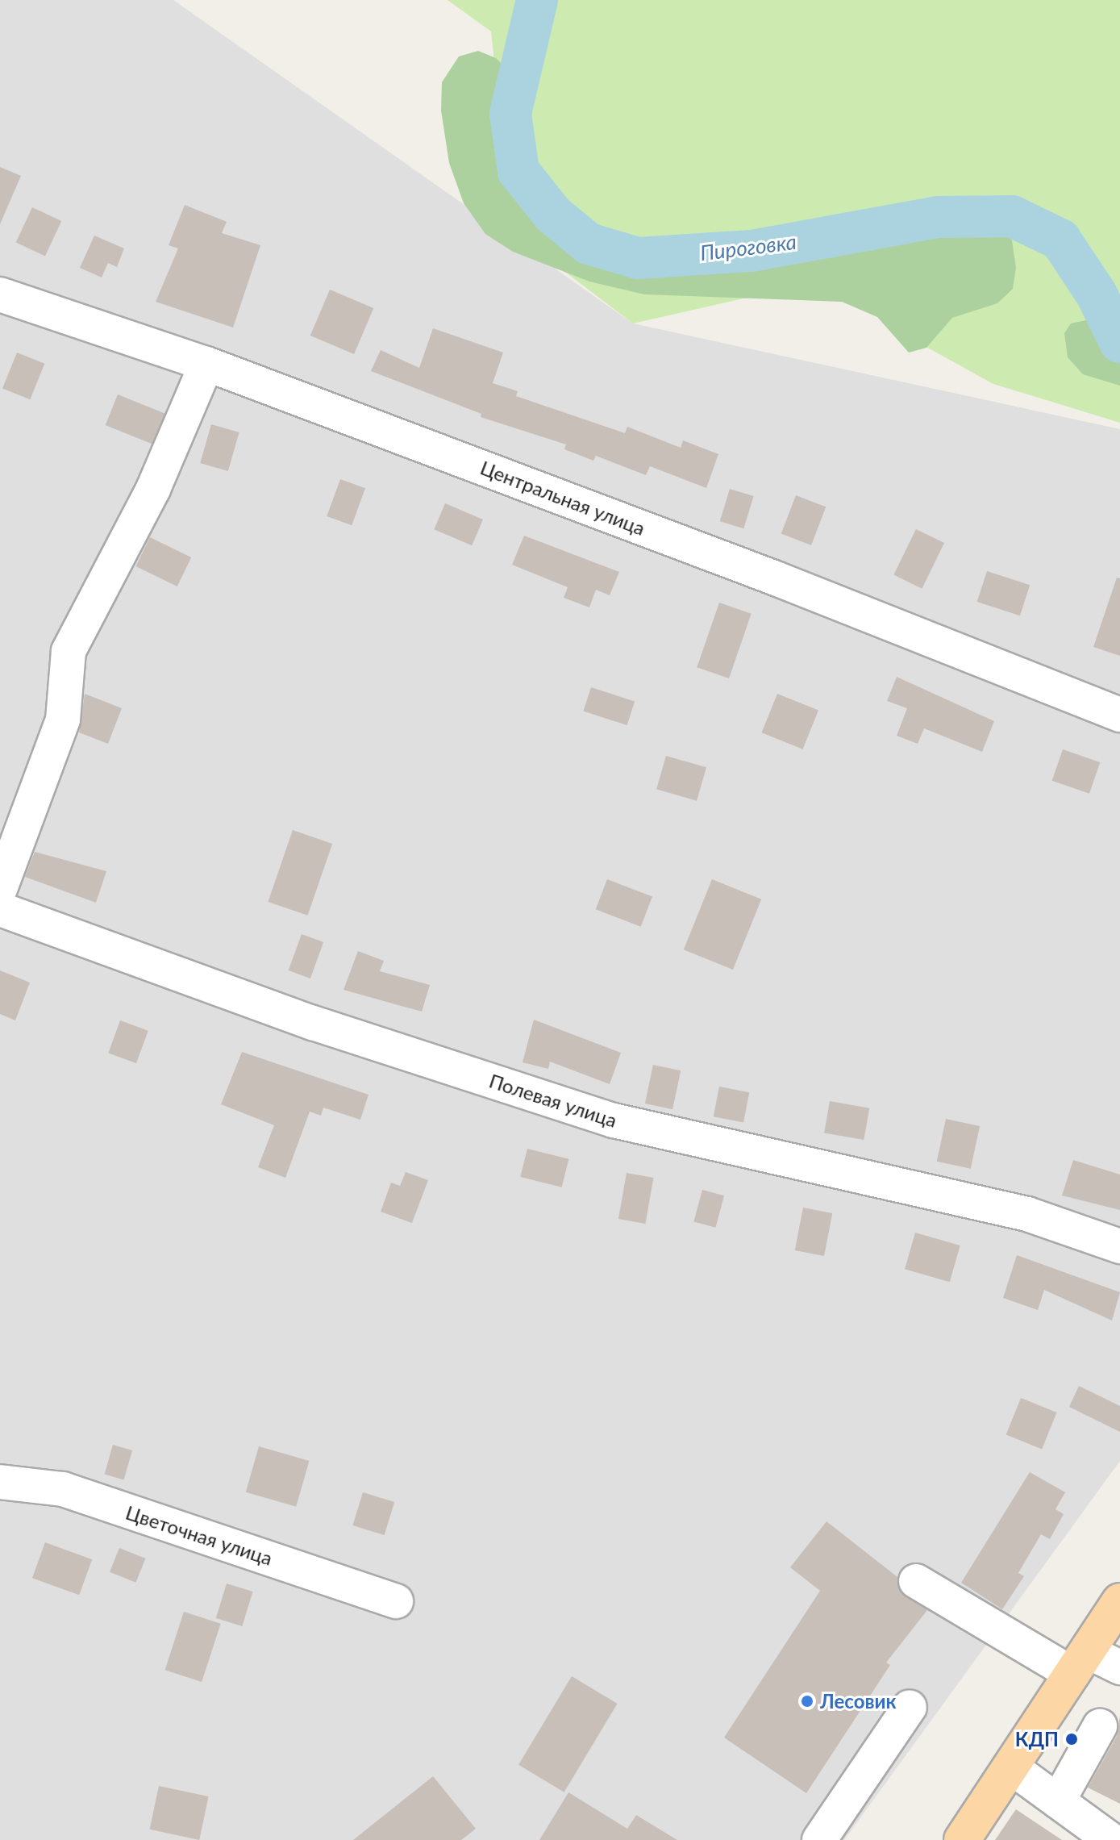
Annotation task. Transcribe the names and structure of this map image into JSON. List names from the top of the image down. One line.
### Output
{"streets":{"street":["Центральная улица","Полевая улица","Цветочная улица"]},"water":["Пироговка"],"places":["Лесовик","КДП"]}
